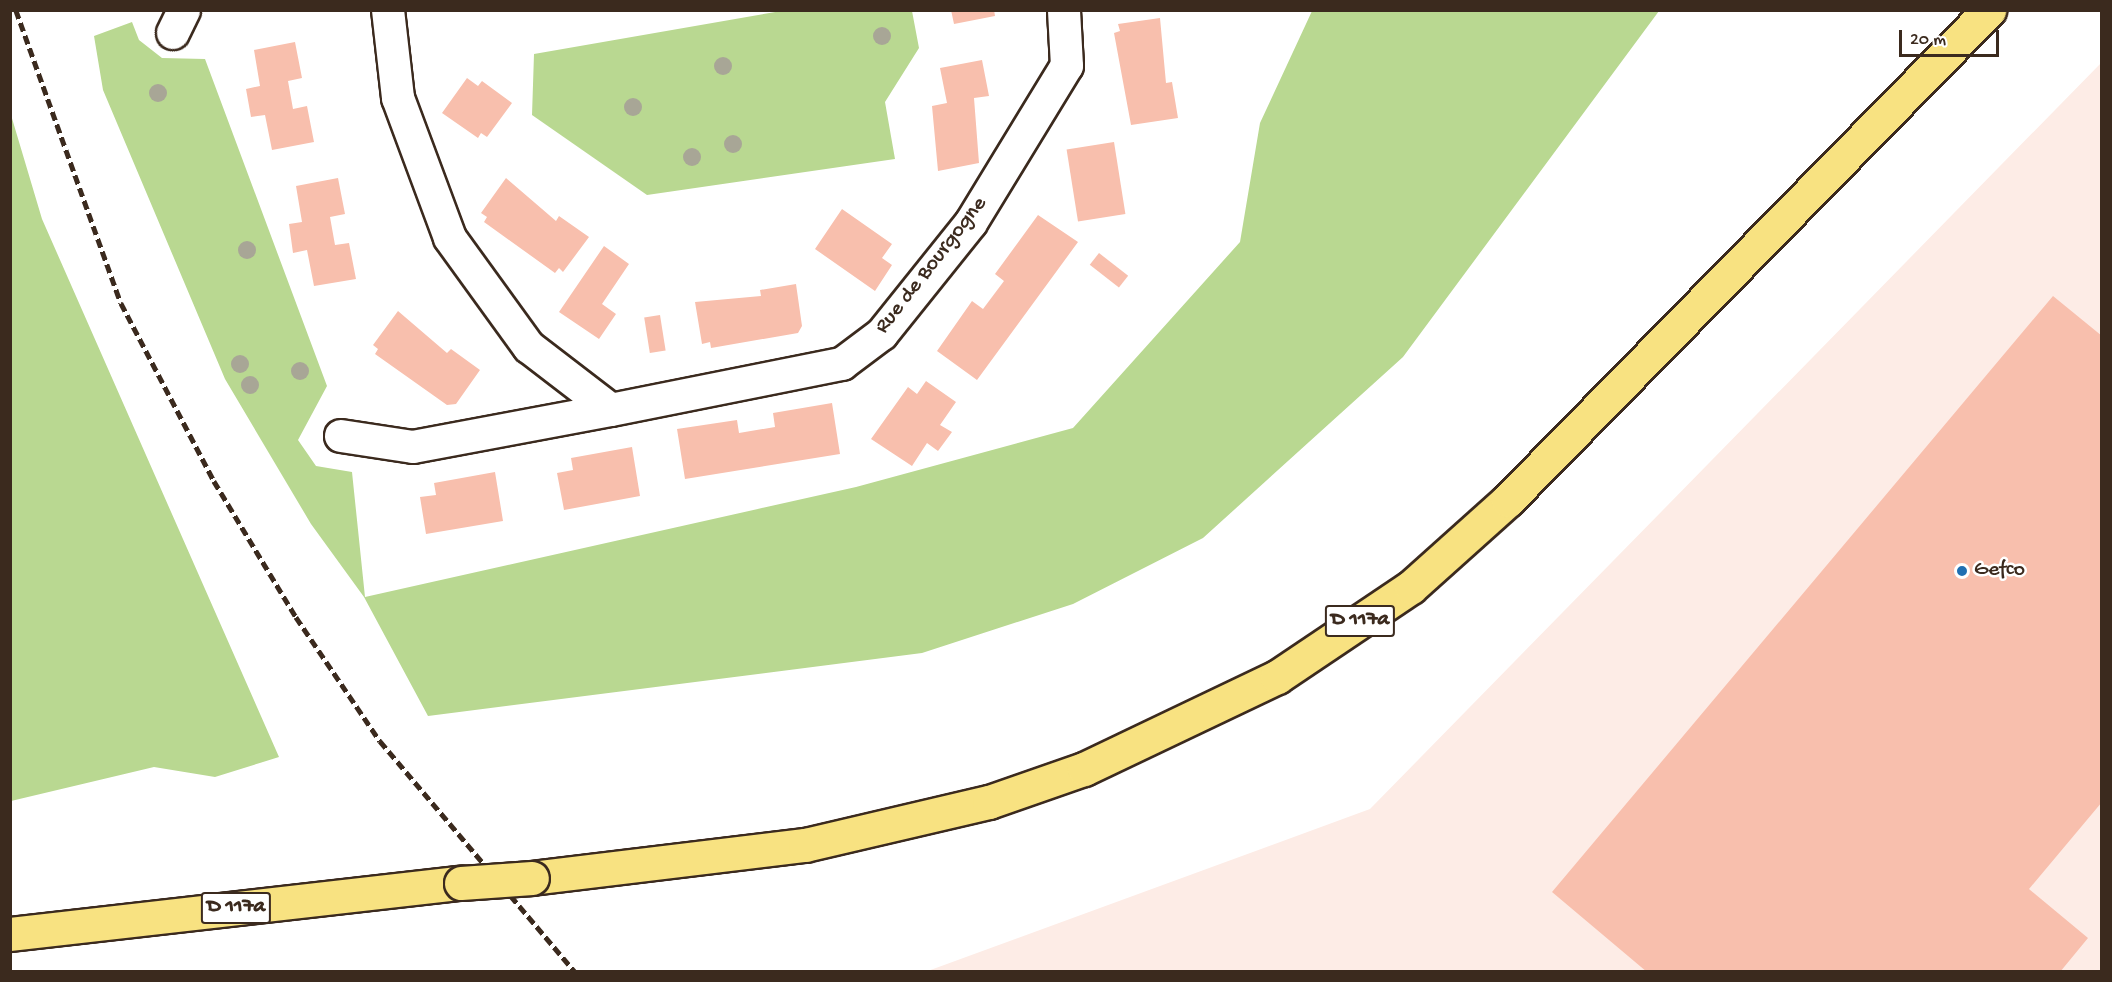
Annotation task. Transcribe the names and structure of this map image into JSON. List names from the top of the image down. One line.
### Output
{"streets":{"main road":["D 117a"],"street":["Rue de Bourgogne"]},"places":["Gefco"],"scale_bar":"20 m"}
